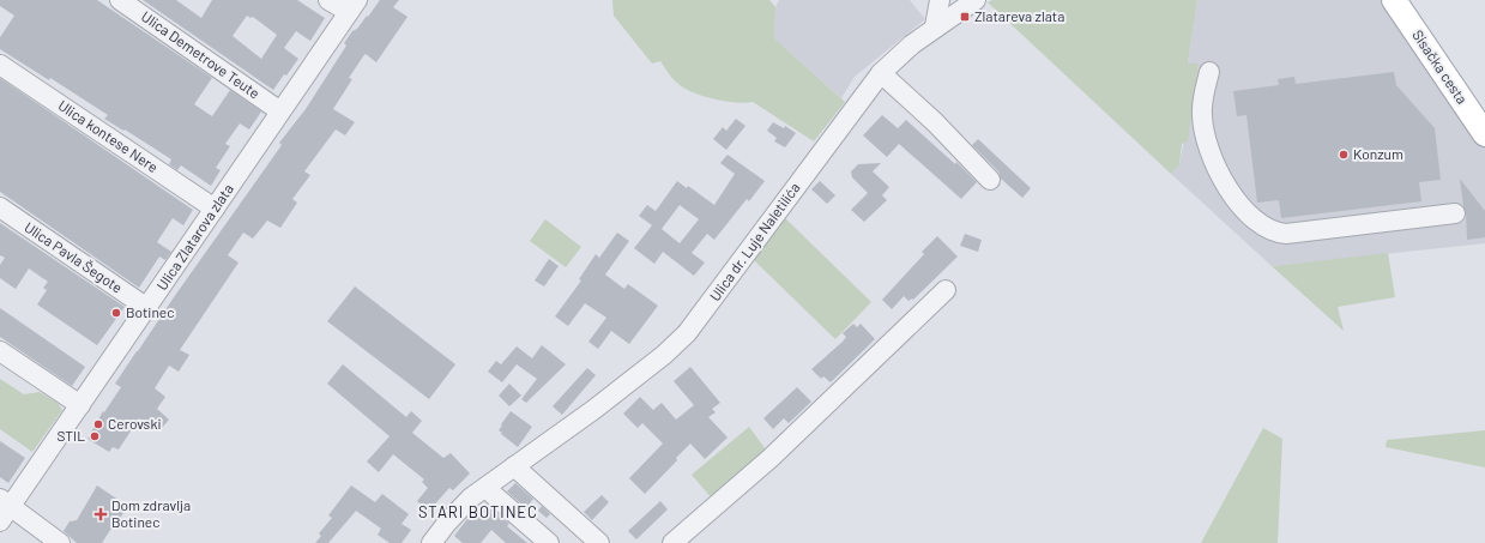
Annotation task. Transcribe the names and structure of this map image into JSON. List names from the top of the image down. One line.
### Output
{"streets":{"main road":["Sisačka cesta"],"street":["Ulica Demetrove Teute","Ulica kontese Nere","Ulica Zlatarova zlata","Ulica dr. Luje Naletilića","Ulica Pavla Šegote"]},"crossings":[["Ulica Demetrove Teute","Ulica Zlatarova zlata"],["Ulica kontese Nere","Ulica Zlatarova zlata"],["Ulica Zlatarova zlata","Ulica Pavla Šegote"]],"districts":["STARI BOTINEC"],"places":{"transit":["Zlatareva zlata"],"other":["Konzum","Botinec","Cerovski","STIL"],"health":["Dom zdravlja Botinec"]}}
